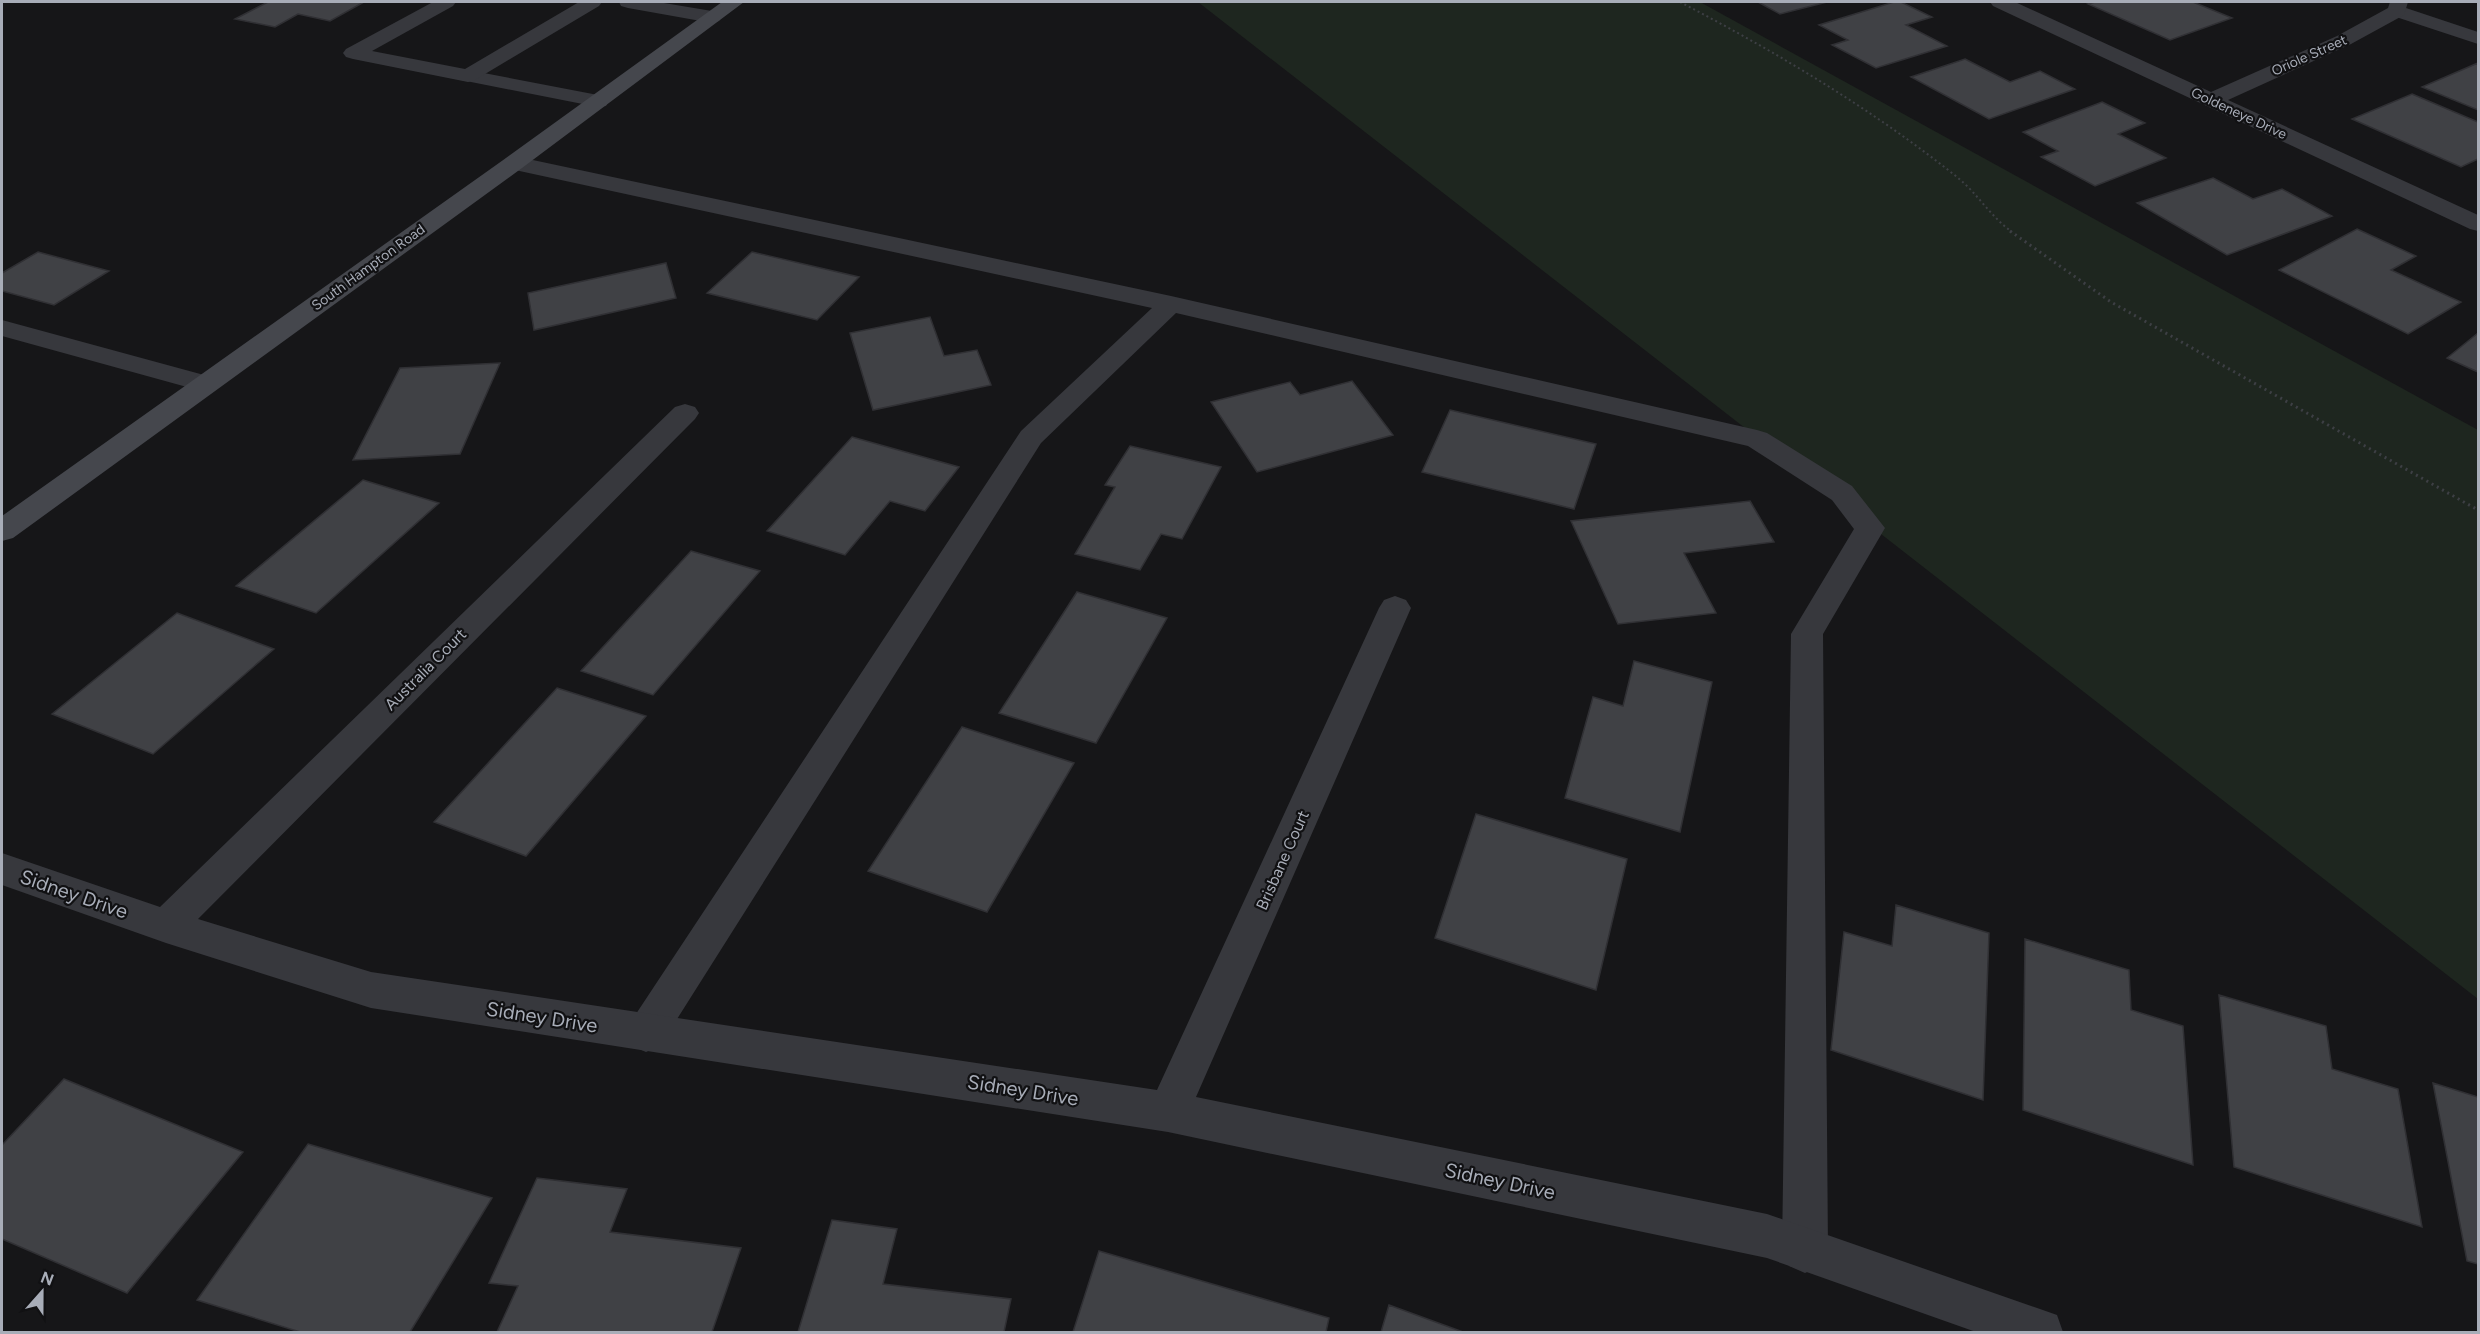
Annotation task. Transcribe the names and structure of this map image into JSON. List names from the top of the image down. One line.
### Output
{"streets":{"main road":["South Hampton Road"],"street":["Oriole Street","Goldeneye Drive","Australia Court","Brisbane Court","Sidney Drive"]},"crossings":[["Oriole Street","Goldeneye Drive"],["Australia Court","Sidney Drive"],["Brisbane Court","Sidney Drive"]],"north":"top"}
